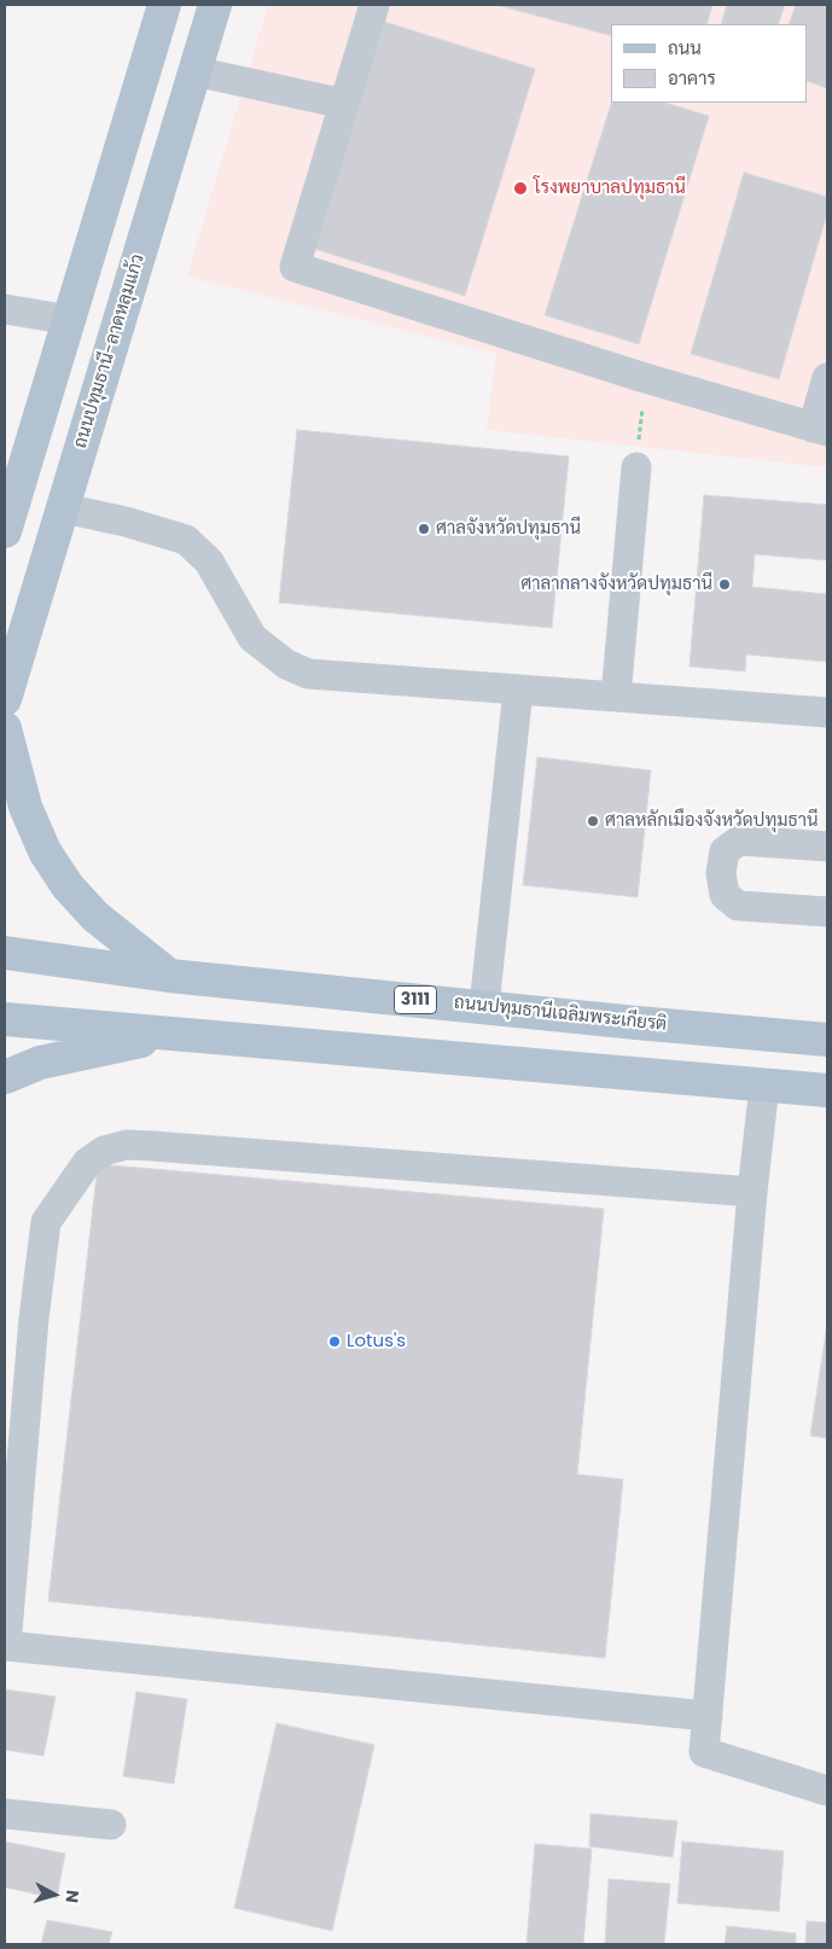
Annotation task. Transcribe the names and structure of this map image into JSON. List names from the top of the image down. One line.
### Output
{"streets":{"main road":["ถนนปทุมธานี-ลาดหลุมแก้ว","3111","ถนนปทุมธานีเฉลิมพระเกียรติ"]},"places":["โรงพยาบาลปทุมธานี","ศาลจังหวัดปทุมธานี","ศาลากลางจังหวัดปทุมธานี","ศาลหลักเมืองจังหวัดปทุมธานี","Lotus's"],"legend":["ถนน","อาคาร"],"north":"right"}
